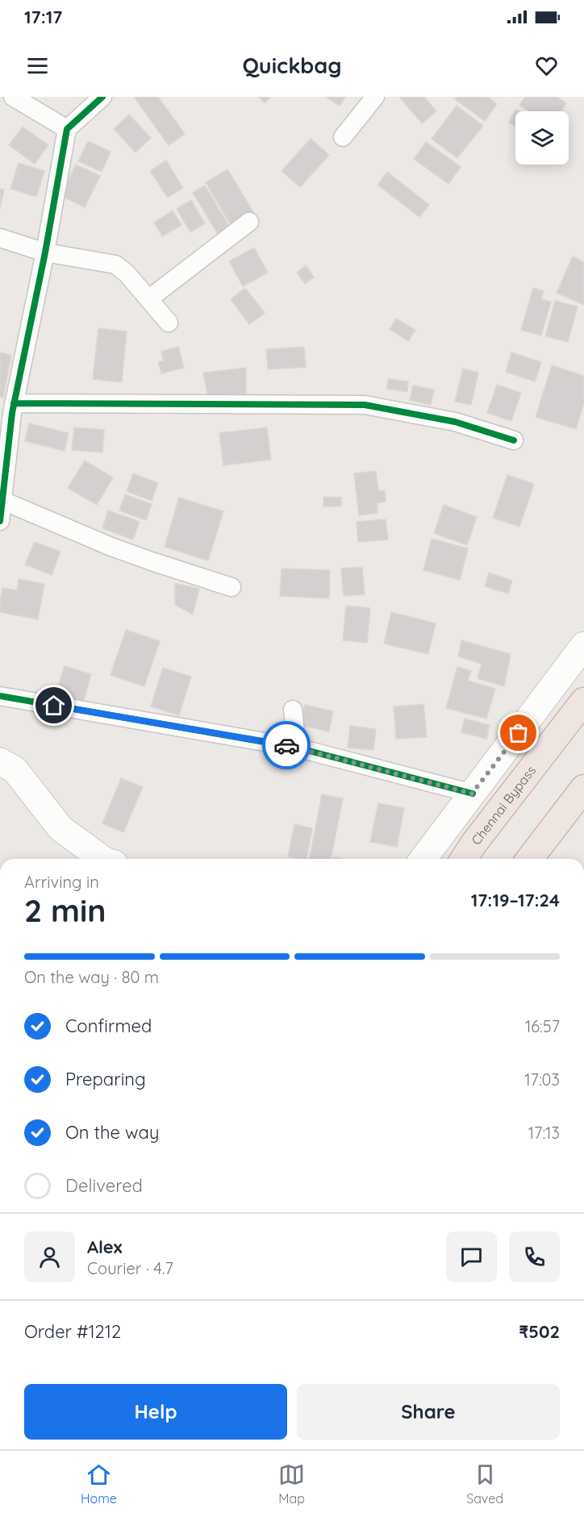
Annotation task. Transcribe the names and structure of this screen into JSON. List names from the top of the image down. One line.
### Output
{"streets":{"highway":["Chennai Bypass"]},"page":{"status":"17:17","header":"Quickbag","heading":["2 min","Arriving in","17:19–17:24"],"panel":["Alex","Courier · 4.7","Order #1212","₹502"],"bar":"On the way · 80 m","list":[["Confirmed","16:57"],["Preparing","17:03"],["On the way","17:13"],"Delivered"],"buttons":["Help","Share"],"tabs":["Home","Map","Saved"]}}
